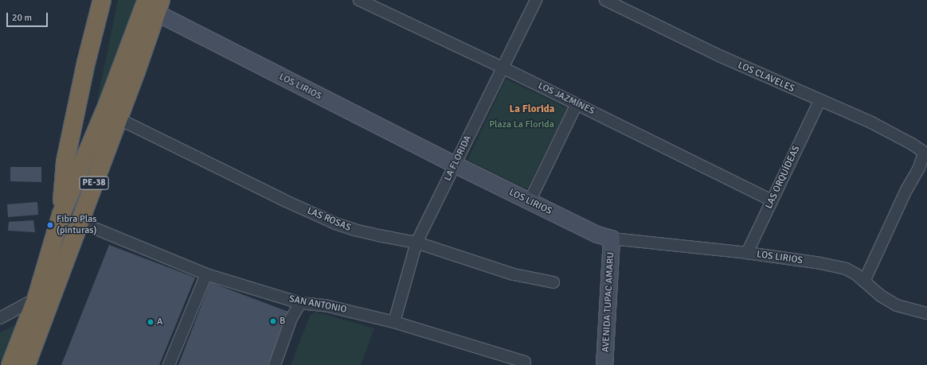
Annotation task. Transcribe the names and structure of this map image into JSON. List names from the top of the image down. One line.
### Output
{"streets":{"highway":["PE-38"],"street":["LOS CLAVELES","LOS LIRIOS","LOS JAZMÍNES","LA FLORIDA","LAS ORQUÍDEAS","LAS ROSAS","AVENIDA TUPAC AMARU","SAN ANTONIO"]},"crossings":[["LOS CLAVELES","LAS ORQUÍDEAS"],["LOS LIRIOS","LA FLORIDA"],["LOS LIRIOS","LAS ORQUÍDEAS"],["LOS LIRIOS","PE-38"],["LOS LIRIOS","AVENIDA TUPAC AMARU"],["LOS JAZMÍNES","LA FLORIDA"],["LOS JAZMÍNES","LAS ORQUÍDEAS"],["LA FLORIDA","LAS ROSAS"],["LA FLORIDA","SAN ANTONIO"],["PE-38","LAS ROSAS"],["PE-38","SAN ANTONIO"]],"districts":["La Florida"],"parks":["Plaza La Florida"],"places":["Fibra Plas (pinturas)","B","A"],"scale_bar":"20 m"}
